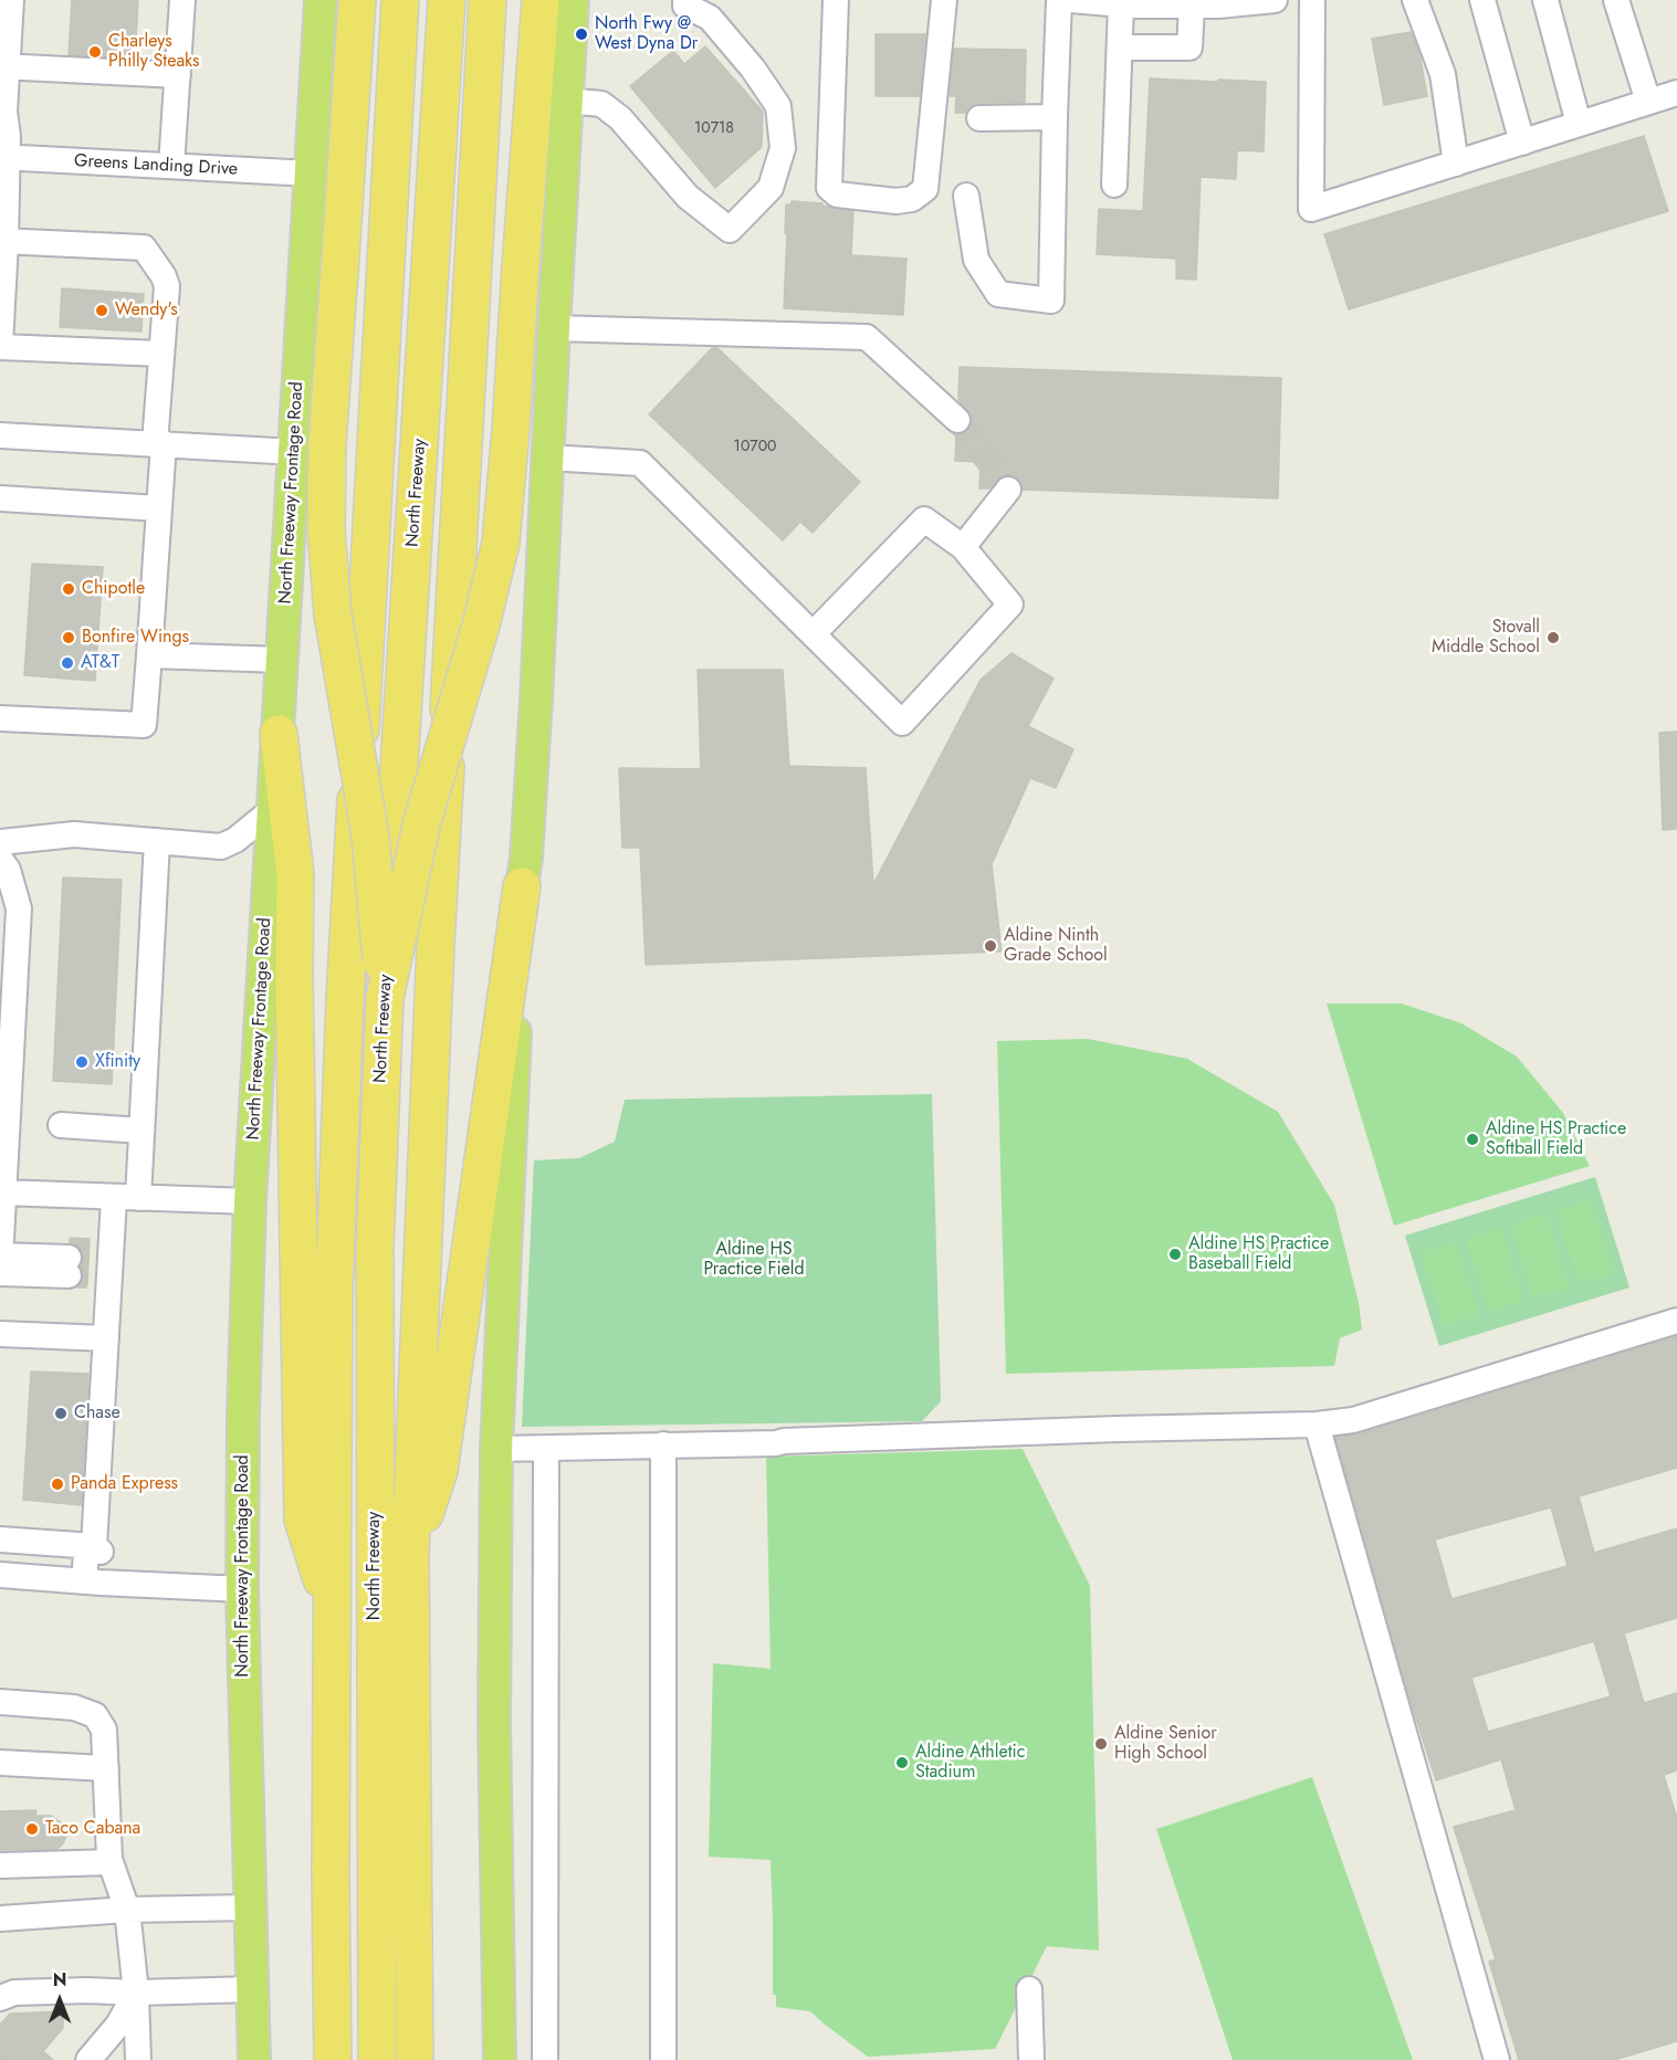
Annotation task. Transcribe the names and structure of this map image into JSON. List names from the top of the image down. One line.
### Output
{"streets":{"highway":["North Freeway"],"main road":["North Freeway Frontage Road"],"street":["Greens Landing Drive"]},"crossings":[["Greens Landing Drive","North Freeway Frontage Road"]],"parks":["Aldine HS Practice Field"],"places":["North Fwy @ West Dyna Dr","Charleys Philly Steaks","Wendy's","Chipotle","Bonfire Wings","Stovall Middle School","AT&T","Aldine Ninth Grade School","Xfinity","Aldine HS Practice Softball Field","Aldine HS Practice Baseball Field","Chase","Panda Express","Aldine Senior High School","Aldine Athletic Stadium","Taco Cabana"],"house_numbers":["10718","10700"],"north":"top"}
